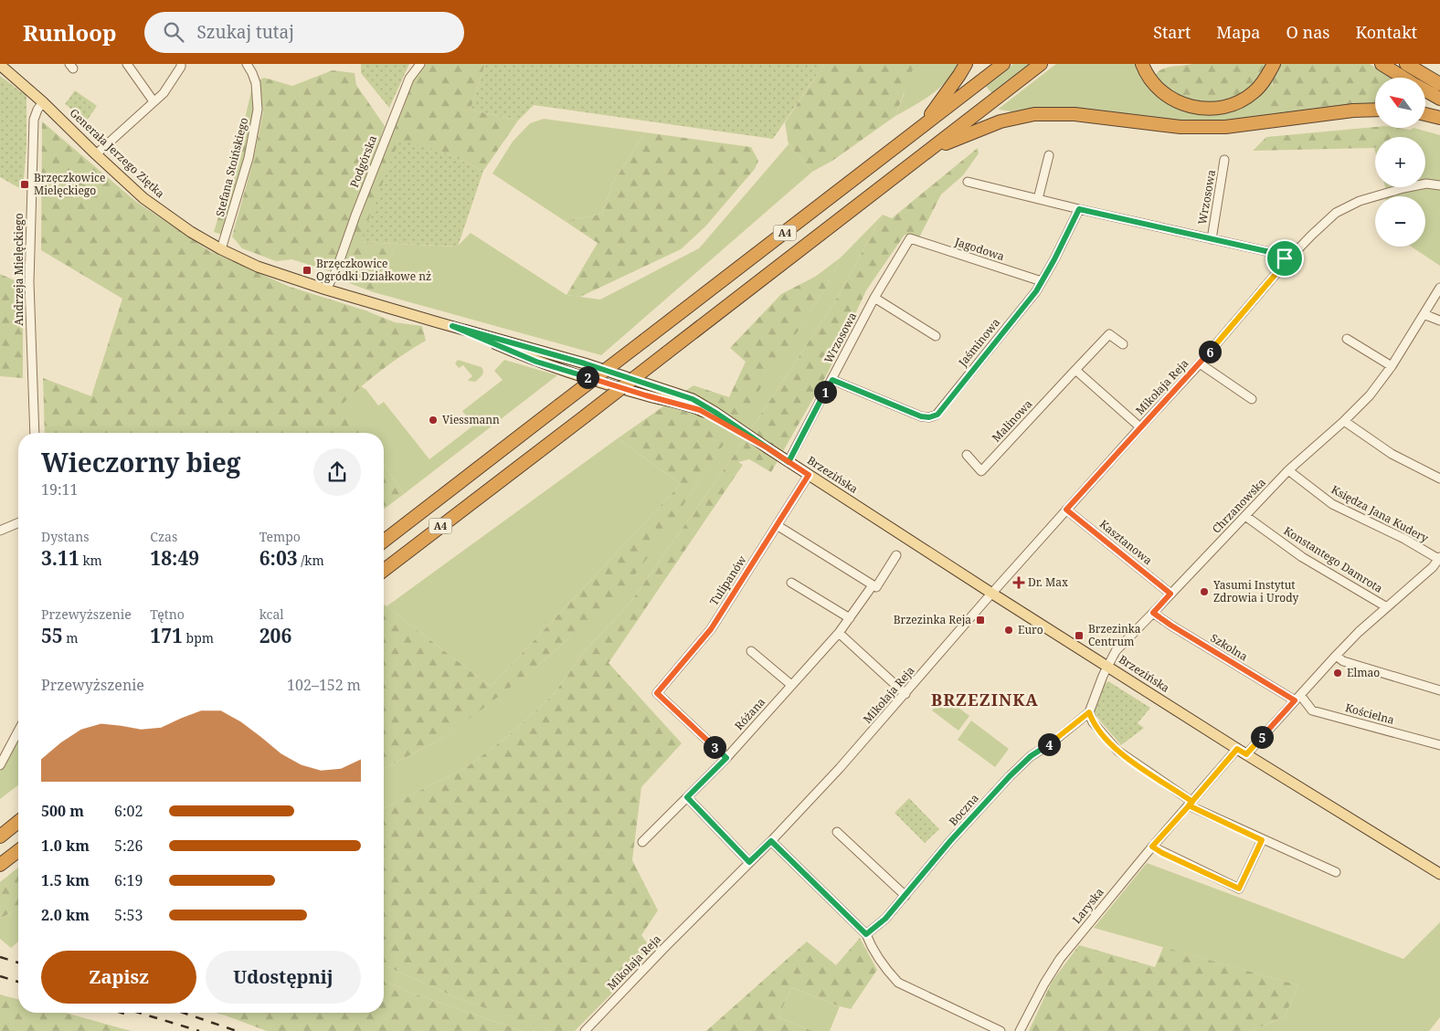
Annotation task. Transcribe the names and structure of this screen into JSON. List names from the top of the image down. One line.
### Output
{"streets":{"highway":["A4"],"main road":["Generała Jerzego Ziętka","Brzezińska"],"street":["Podgórska","Stefana Stoińskiego","Wrzosowa","Jagodowa","Andrzeja Mielęckiego","Jaśminowa","Mikołaja Reja","Malinowa","Chrzanowska","Księdza Jana Kudery","Kasztanowa","Konstantego Damrota","Tulipanów","Szkolna","Różana","Kościelna","Boczna","Laryska"]},"crossings":[["Generała Jerzego Ziętka","Podgórska"],["Generała Jerzego Ziętka","Stefana Stoińskiego"],["Generała Jerzego Ziętka","Andrzeja Mielęckiego"],["Generała Jerzego Ziętka","Brzezińska"],["Wrzosowa","Jagodowa"],["Wrzosowa","Jaśminowa"],["Wrzosowa","Mikołaja Reja"],["Wrzosowa","Brzezińska"],["Jagodowa","Jaśminowa"],["Mikołaja Reja","Brzezińska"],["Mikołaja Reja","Kasztanowa"],["Brzezińska","Chrzanowska"],["Brzezińska","Tulipanów"],["Brzezińska","Laryska"],["Chrzanowska","Księdza Jana Kudery"],["Chrzanowska","Kasztanowa"],["Chrzanowska","Konstantego Damrota"],["Chrzanowska","Szkolna"],["Chrzanowska","Boczna"],["Tulipanów","Różana"],["Szkolna","Kościelna"]],"districts":["BRZEZINKA"],"places":{"transit":["Brzęczkowice Mielęckiego","Brzęczkowice Ogródki Działkowe nż","Brzezinka Reja","Brzezinka Centrum"],"other":["Viessmann","Yasumi Instytut Zdrowia i Urody","Euro","Elmao"],"health":["Dr. Max"]},"north":"top left","page":{"header":"Runloop","search":"Szukaj tutaj","nav":["Start","Mapa","O nas","Kontakt"],"map_buttons":["+","−"],"pins":["6","2","1","5","4","3"],"heading":["Wieczorny bieg","19:11"],"stats":[["Dystans","3.11 km"],["Czas","18:49"],["Tempo","6:03 /km"],["Przewyższenie","55 m"],["Tętno","171 bpm"],["kcal","206"]],"chart":["Przewyższenie","102–152 m"],"list":[{"name":"500 m","note":"6:02"},{"name":"1.0 km","note":"5:26"},{"name":"1.5 km","note":"6:19"},{"name":"2.0 km","note":"5:53"}],"buttons":["Zapisz","Udostępnij"]}}
